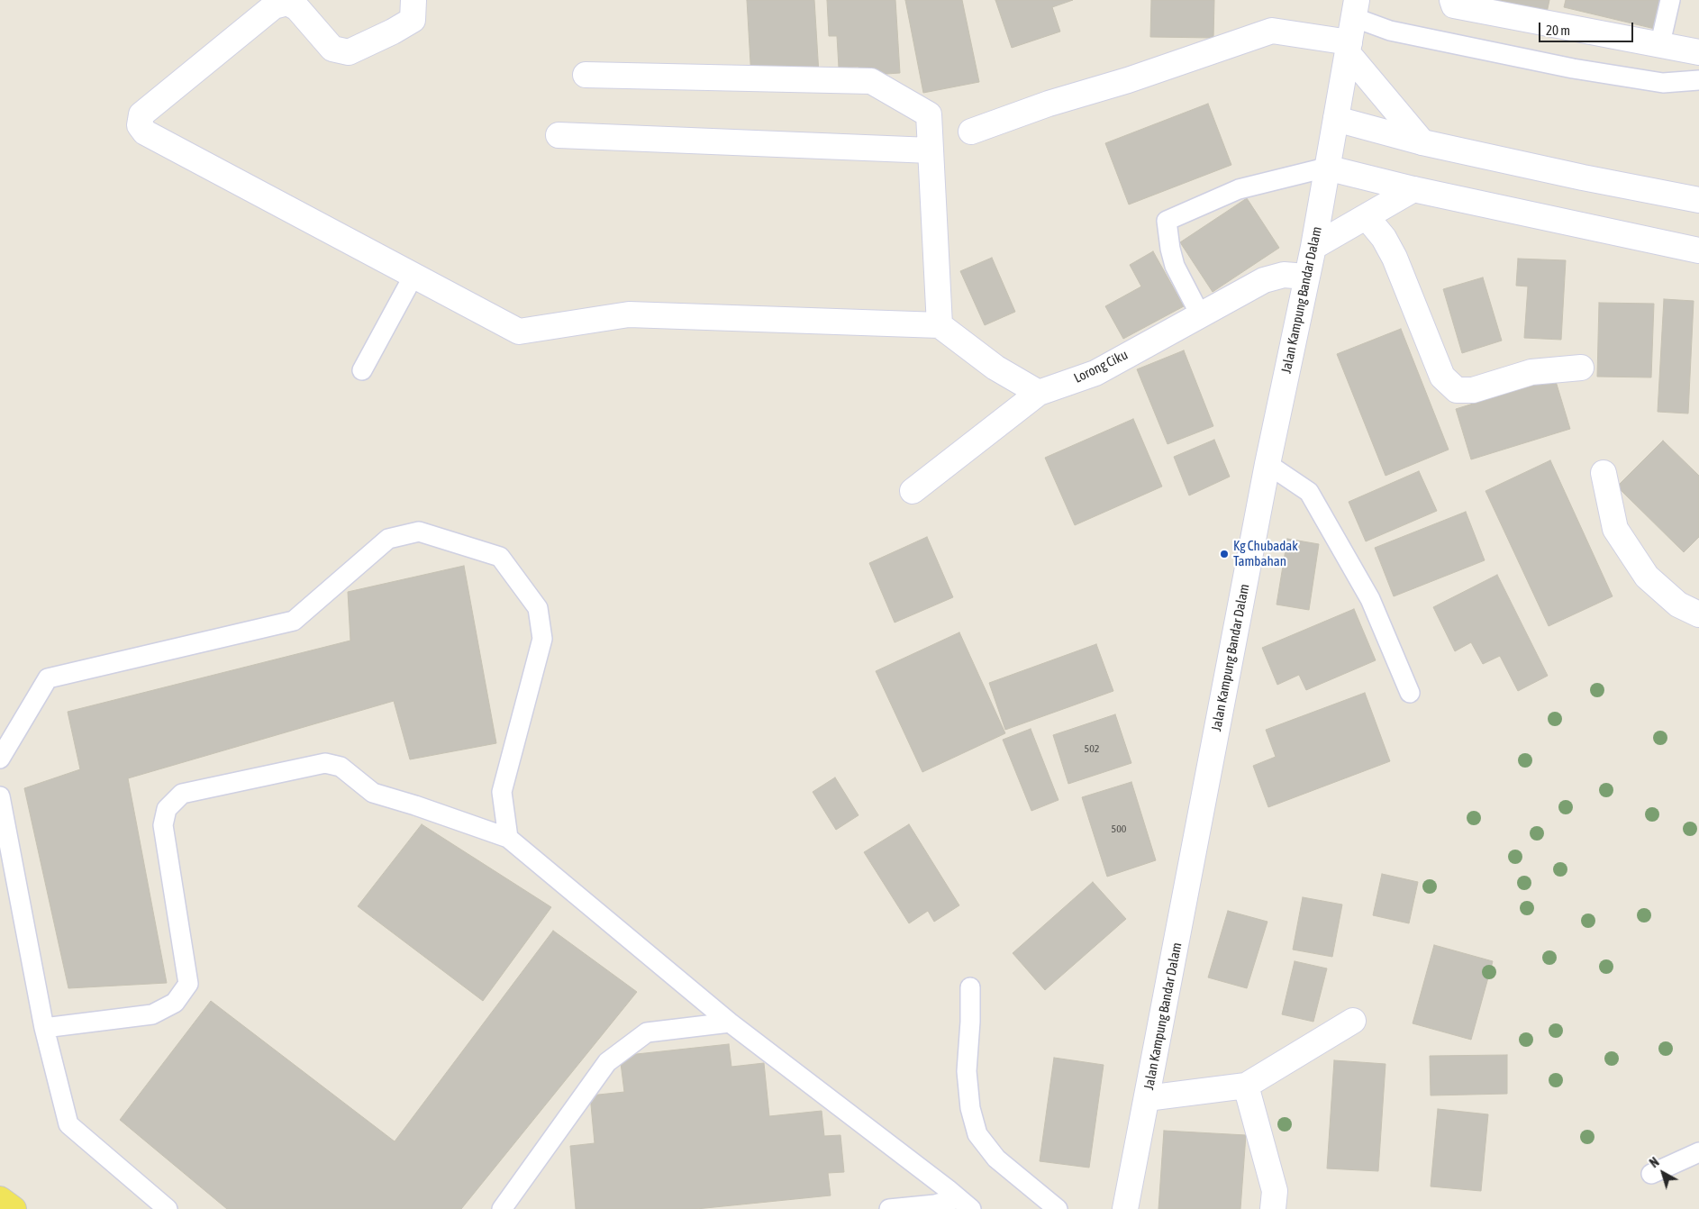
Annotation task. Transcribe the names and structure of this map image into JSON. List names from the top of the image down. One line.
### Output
{"streets":{"street":["Jalan Kampung Bandar Dalam","Lorong Ciku"]},"crossings":[["Jalan Kampung Bandar Dalam","Lorong Ciku"]],"places":["Kg Chubadak Tambahan"],"house_numbers":["502","500"],"scale_bar":"20 m","north":"top left"}
